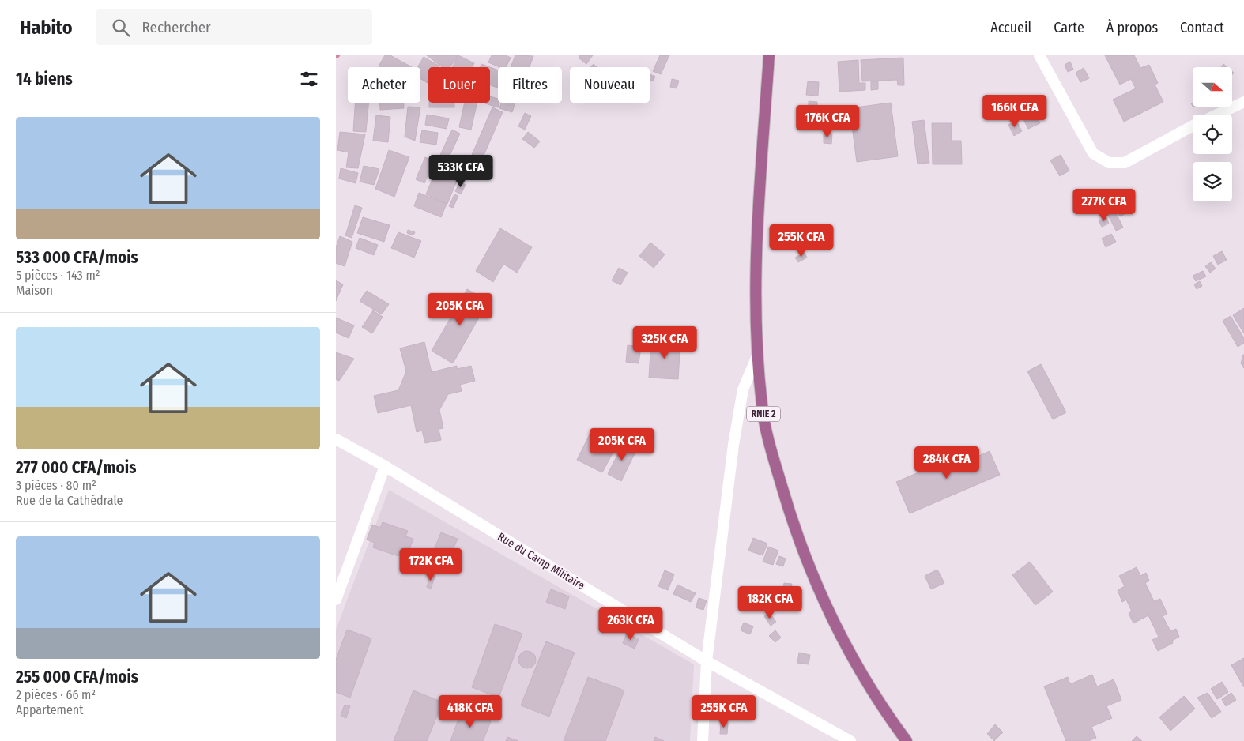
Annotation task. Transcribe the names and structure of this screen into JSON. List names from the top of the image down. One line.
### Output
{"streets":{"main road":["RNIE 2"],"street":["Rue du Camp Militaire"]},"north":"right","page":{"header":"Habito","search":"Rechercher","nav":["Accueil","Carte","À propos","Contact"],"heading":"14 biens","chip":["Acheter","Louer","Filtres","Nouveau"],"price":["166K CFA","176K CFA","533K CFA","277K CFA","255K CFA","205K CFA","325K CFA","205K CFA","284K CFA","172K CFA","182K CFA","263K CFA","418K CFA","255K CFA"],"list":[{"name":"533 000 CFA/mois","note":"5 pièces · 143 m² · Maison"},{"name":"277 000 CFA/mois","note":"3 pièces · 80 m² · Rue de la Cathédrale"},{"name":"255 000 CFA/mois","note":"2 pièces · 66 m² · Appartement"}]}}
